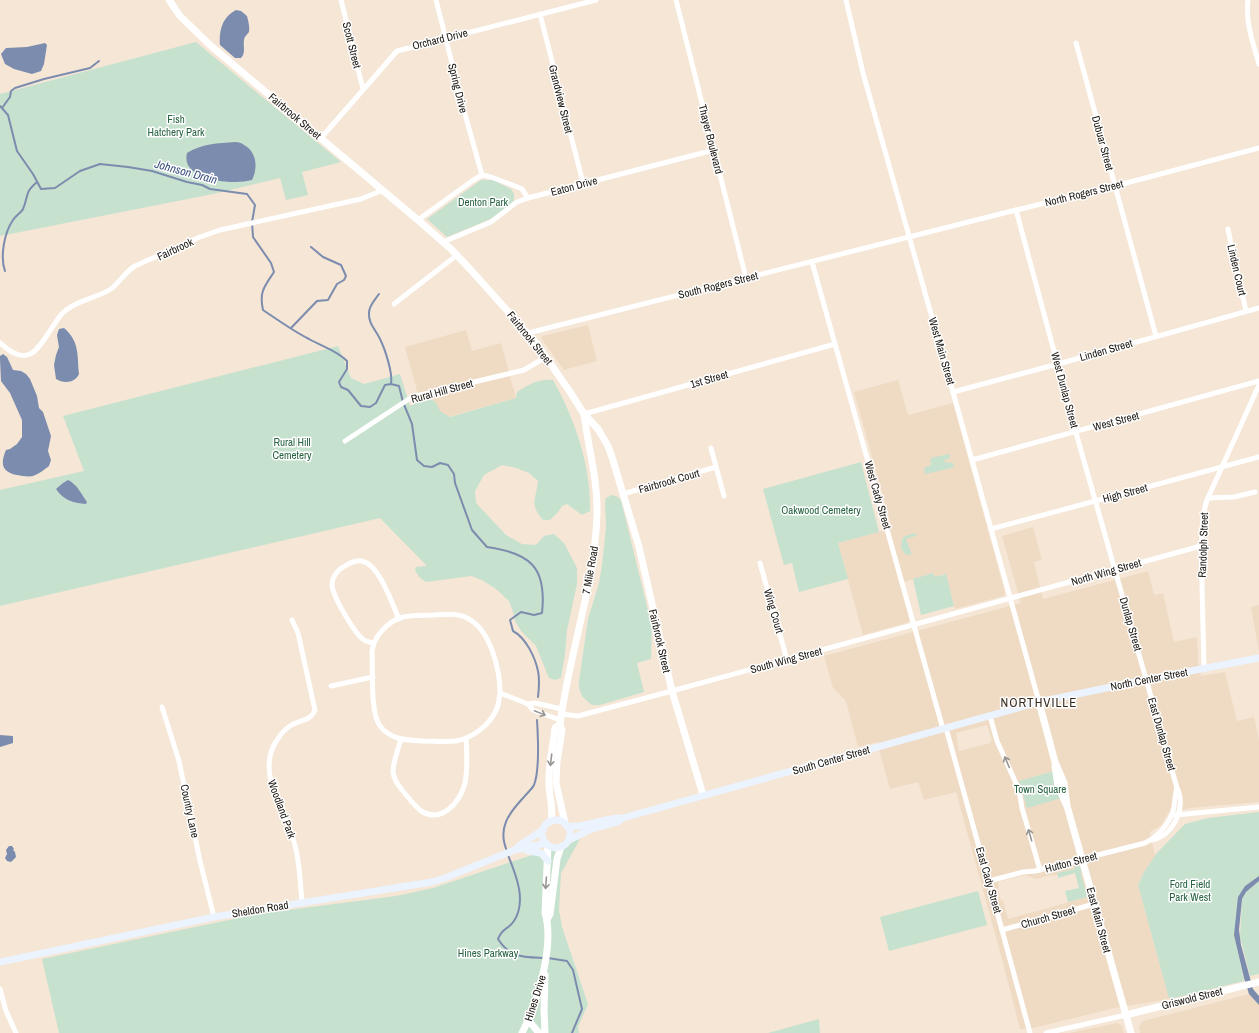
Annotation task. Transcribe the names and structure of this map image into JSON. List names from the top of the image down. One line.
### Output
{"streets":{"main road":["North Center Street","South Center Street","Sheldon Road"],"street":["Orchard Drive","Scott Street","Spring Drive","Grandview Street","Fairbrook Street","Thayer Boulevard","Dubuar Street","Eaton Drive","North Rogers Street","Fairbrook","Linden Court","South Rogers Street","Linden Street","West Main Street","1st Street","West Dunlap Street","Rural Hill Street","West Street","Fairbrook Court","High Street","West Cady Street","Randolph Street","7 Mile Road","North Wing Street","Wing Court","Dunlap Street","South Wing Street","East Dunlap Street","Woodland Park","Country Lane","Hutton Street","East Cady Street","Church Street","East Main Street","Hines Drive","Griswold Street"]},"crossings":[["Orchard Drive","Scott Street"],["Orchard Drive","Spring Drive"],["Orchard Drive","Grandview Street"],["Orchard Drive","Fairbrook Street"],["Grandview Street","Eaton Drive"],["Fairbrook Street","Eaton Drive"],["Fairbrook Street","Fairbrook"],["Fairbrook Street","South Rogers Street"],["Fairbrook Street","1st Street"],["Fairbrook Street","Rural Hill Street"],["Fairbrook Street","Fairbrook Court"],["Fairbrook Street","7 Mile Road"],["Fairbrook Street","South Wing Street"],["Fairbrook Street","South Center Street"],["Thayer Boulevard","Eaton Drive"],["Thayer Boulevard","South Rogers Street"],["Dubuar Street","North Rogers Street"],["Dubuar Street","Linden Street"],["North Rogers Street","South Rogers Street"],["North Rogers Street","West Main Street"],["North Rogers Street","West Dunlap Street"],["Linden Court","Linden Street"],["South Rogers Street","West Main Street"],["South Rogers Street","West Cady Street"],["Linden Street","West Main Street"],["Linden Street","West Dunlap Street"],["West Main Street","West Street"],["West Main Street","High Street"],["West Main Street","North Wing Street"],["West Main Street","South Wing Street"],["West Main Street","North Center Street"],["West Main Street","South Center Street"],["West Main Street","East Main Street"],["1st Street","West Cady Street"],["1st Street","7 Mile Road"],["West Dunlap Street","West Street"],["West Dunlap Street","High Street"],["West Dunlap Street","North Wing Street"],["West Dunlap Street","Dunlap Street"],["High Street","Randolph Street"],["West Cady Street","South Wing Street"],["West Cady Street","South Center Street"],["West Cady Street","East Cady Street"],["Randolph Street","North Wing Street"],["Randolph Street","North Center Street"],["7 Mile Road","South Wing Street"],["7 Mile Road","South Center Street"],["7 Mile Road","Sheldon Road"],["North Wing Street","Dunlap Street"],["North Wing Street","South Wing Street"],["Wing Court","South Wing Street"],["Dunlap Street","North Center Street"],["Dunlap Street","East Dunlap Street"],["North Center Street","East Dunlap Street"],["North Center Street","South Center Street"],["North Center Street","East Main Street"],["East Dunlap Street","Hutton Street"],["South Center Street","East Cady Street"],["South Center Street","Sheldon Road"],["South Center Street","East Main Street"],["Woodland Park","Sheldon Road"],["Country Lane","Sheldon Road"],["Hutton Street","East Cady Street"],["Hutton Street","East Main Street"],["East Cady Street","Church Street"],["Church Street","East Main Street"],["East Main Street","Griswold Street"]],"districts":["NORTHVILLE"],"water":["Johnson Drain"],"parks":["Fish Hatchery Park","Denton Park","Rural Hill Cemetery","Oakwood Cemetery","Town Square","Ford Field Park West","Hines Parkway"]}
